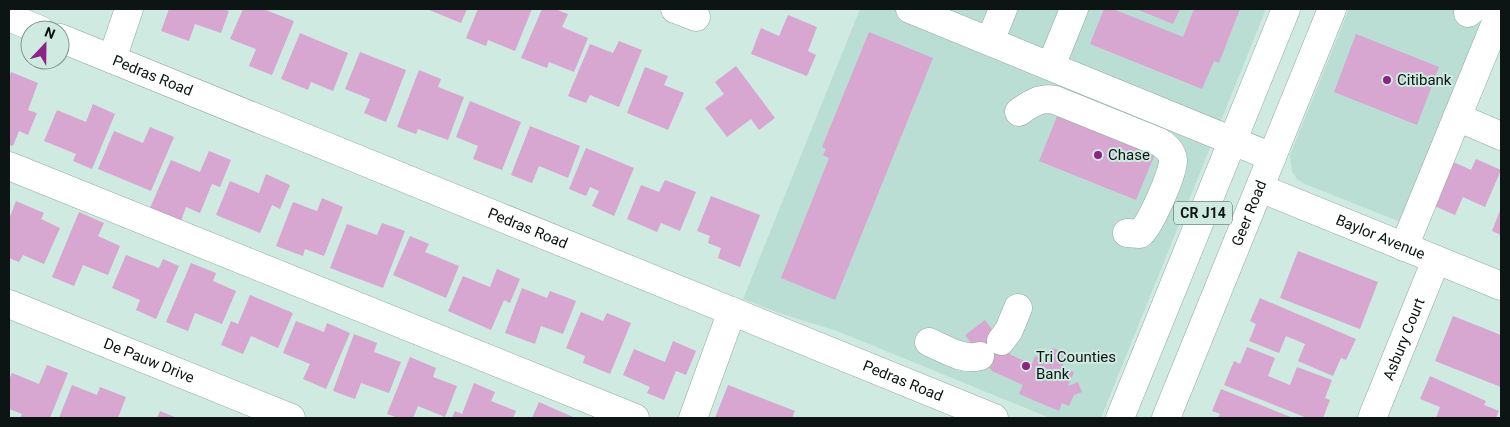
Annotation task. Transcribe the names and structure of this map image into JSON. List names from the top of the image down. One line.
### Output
{"streets":{"street":["Pedras Road","CR J14","Geer Road","Baylor Avenue","Asbury Court","De Pauw Drive"]},"crossings":[["Geer Road","Baylor Avenue"],["Baylor Avenue","Asbury Court"]],"places":["Citibank","Chase","Tri Counties Bank"],"north":"top"}
